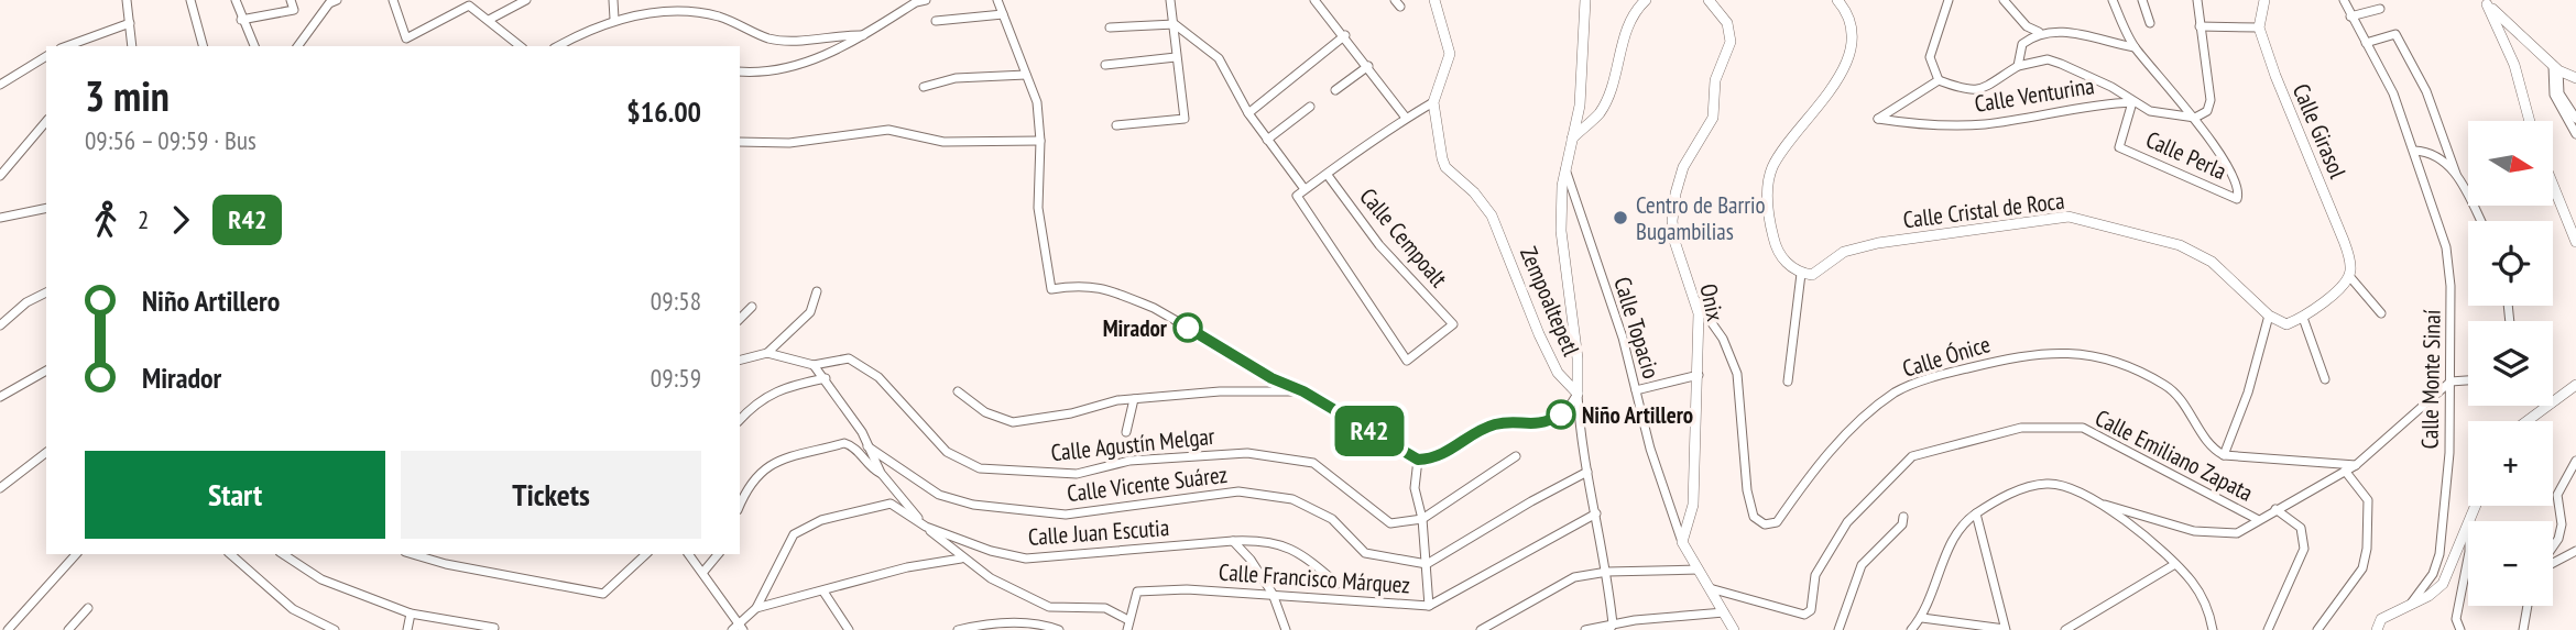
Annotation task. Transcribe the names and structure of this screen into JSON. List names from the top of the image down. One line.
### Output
{"streets":{"street":["Calle Venturina","Calle Girasol","Calle Perla","Calle Cristal de Roca","Calle Cempoalt","Zempoaltepetl","Onix","Calle Topacio","Calle Ónice","Calle Monte Sinaí","Calle Agustín Melgar","Calle Emiliano Zapata","Calle Vicente Suárez","Calle Juan Escutia","Calle Francisco Márquez"]},"crossings":[["Calle Venturina","Calle Perla"],["Onix","Calle Topacio"],["Onix","Calle Ónice"]],"places":["Centro de Barrio Bugambilias","Mirador","Niño Artillero"],"lines":["bus line R42"],"north":"right","page":{"on_map":"R42","heading":["3 min","09:56 – 09:59 · Bus","$16.00"],"map_buttons":["+","−"],"legs":["2","R42"],"list":[{"name":"Niño Artillero","value":"09:58"},{"name":"Mirador","value":"09:59"}],"buttons":["Start","Tickets"]}}
